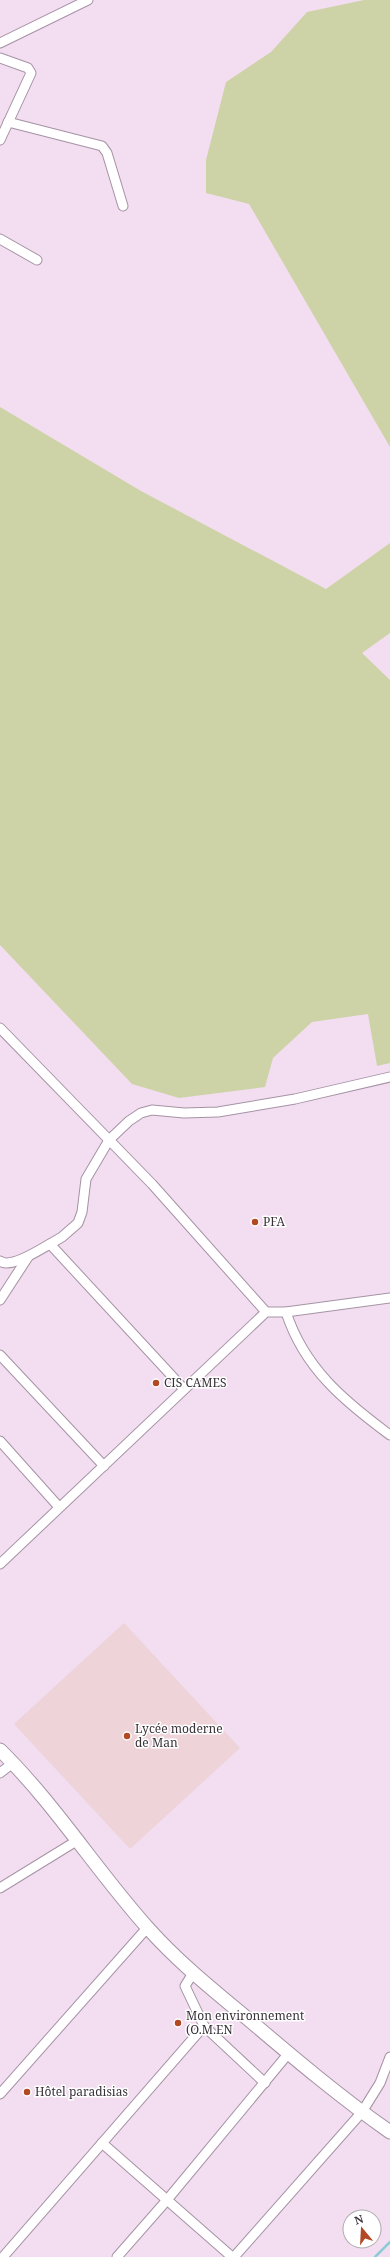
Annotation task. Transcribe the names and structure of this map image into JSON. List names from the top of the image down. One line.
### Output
{"places":["PFA","CIS CAMES","Lycée moderne de Man","Mon environnement (O.M.EN","Hôtel paradisias"],"north":"top"}
